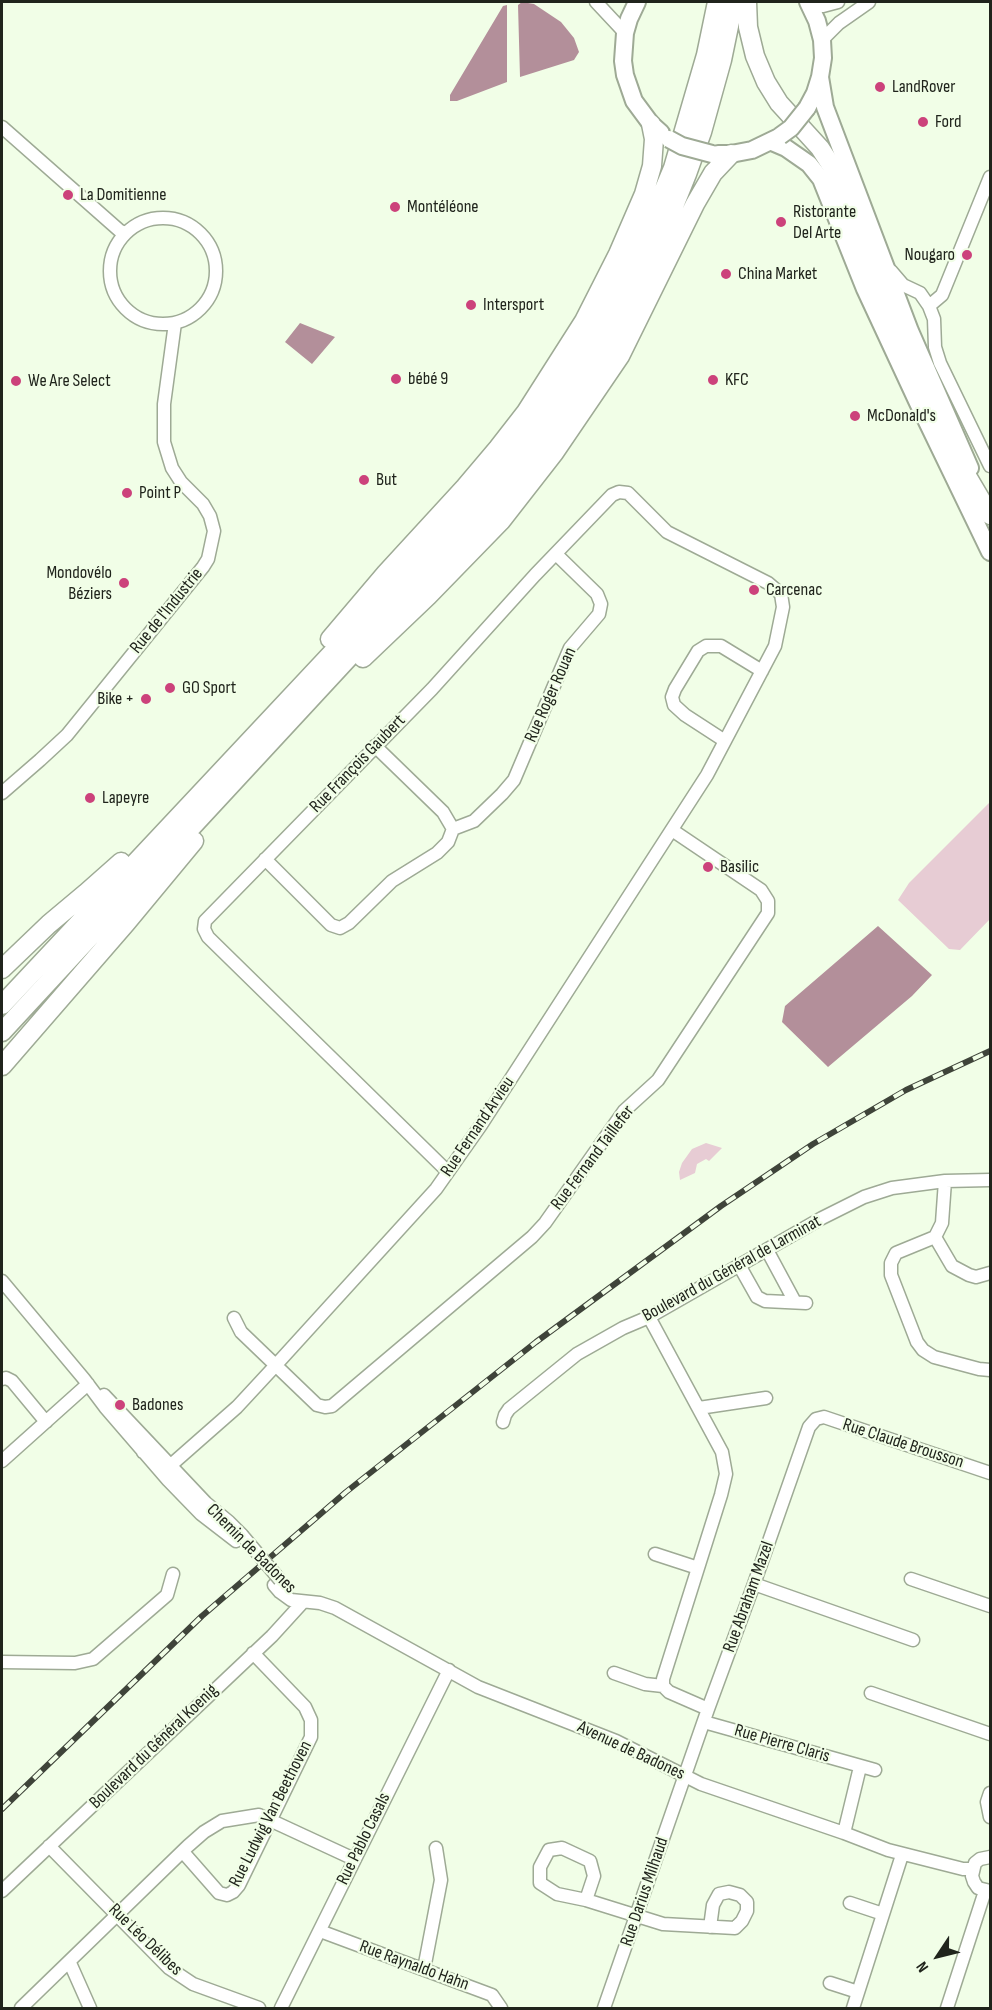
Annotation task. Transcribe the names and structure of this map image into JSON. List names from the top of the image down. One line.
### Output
{"streets":{"street":["Rue de l'Industrie","Rue Roger Rouan","Rue François Gaubert","Rue Fernand Arvieu","Rue Fernand Taillefer","Boulevard du Général de Larminat","Rue Claude Brousson","Chemin de Badones","Rue Abraham Mazel","Rue Pierre Claris","Boulevard du Général Koenig","Avenue de Badones","Rue Ludwig Van Beethoven","Rue Pablo Casals","Rue Darius Milhaud","Rue Léo Délibes","Rue Raynaldo Hahn"]},"crossings":[["Rue Roger Rouan","Rue François Gaubert"],["Rue François Gaubert","Rue Fernand Arvieu"],["Rue Fernand Arvieu","Rue Fernand Taillefer"],["Rue Fernand Arvieu","Chemin de Badones"],["Rue Claude Brousson","Rue Abraham Mazel"],["Chemin de Badones","Boulevard du Général Koenig"],["Chemin de Badones","Avenue de Badones"],["Rue Abraham Mazel","Rue Pierre Claris"],["Rue Abraham Mazel","Avenue de Badones"],["Rue Abraham Mazel","Rue Darius Milhaud"],["Boulevard du Général Koenig","Avenue de Badones"],["Boulevard du Général Koenig","Rue Ludwig Van Beethoven"],["Boulevard du Général Koenig","Rue Léo Délibes"],["Avenue de Badones","Rue Pablo Casals"],["Avenue de Badones","Rue Darius Milhaud"],["Rue Pablo Casals","Rue Raynaldo Hahn"]],"places":["LandRover","Ford","La Domitienne","Montéléone","Ristorante Del Arte","Nougaro","China Market","Intersport","bébé 9","KFC","We Are Select","McDonald's","But","Point P","Mondovélo Béziers","Carcenac","GO Sport","Bike +","Lapeyre","Basilic","Badones"],"north":"bottom left"}
